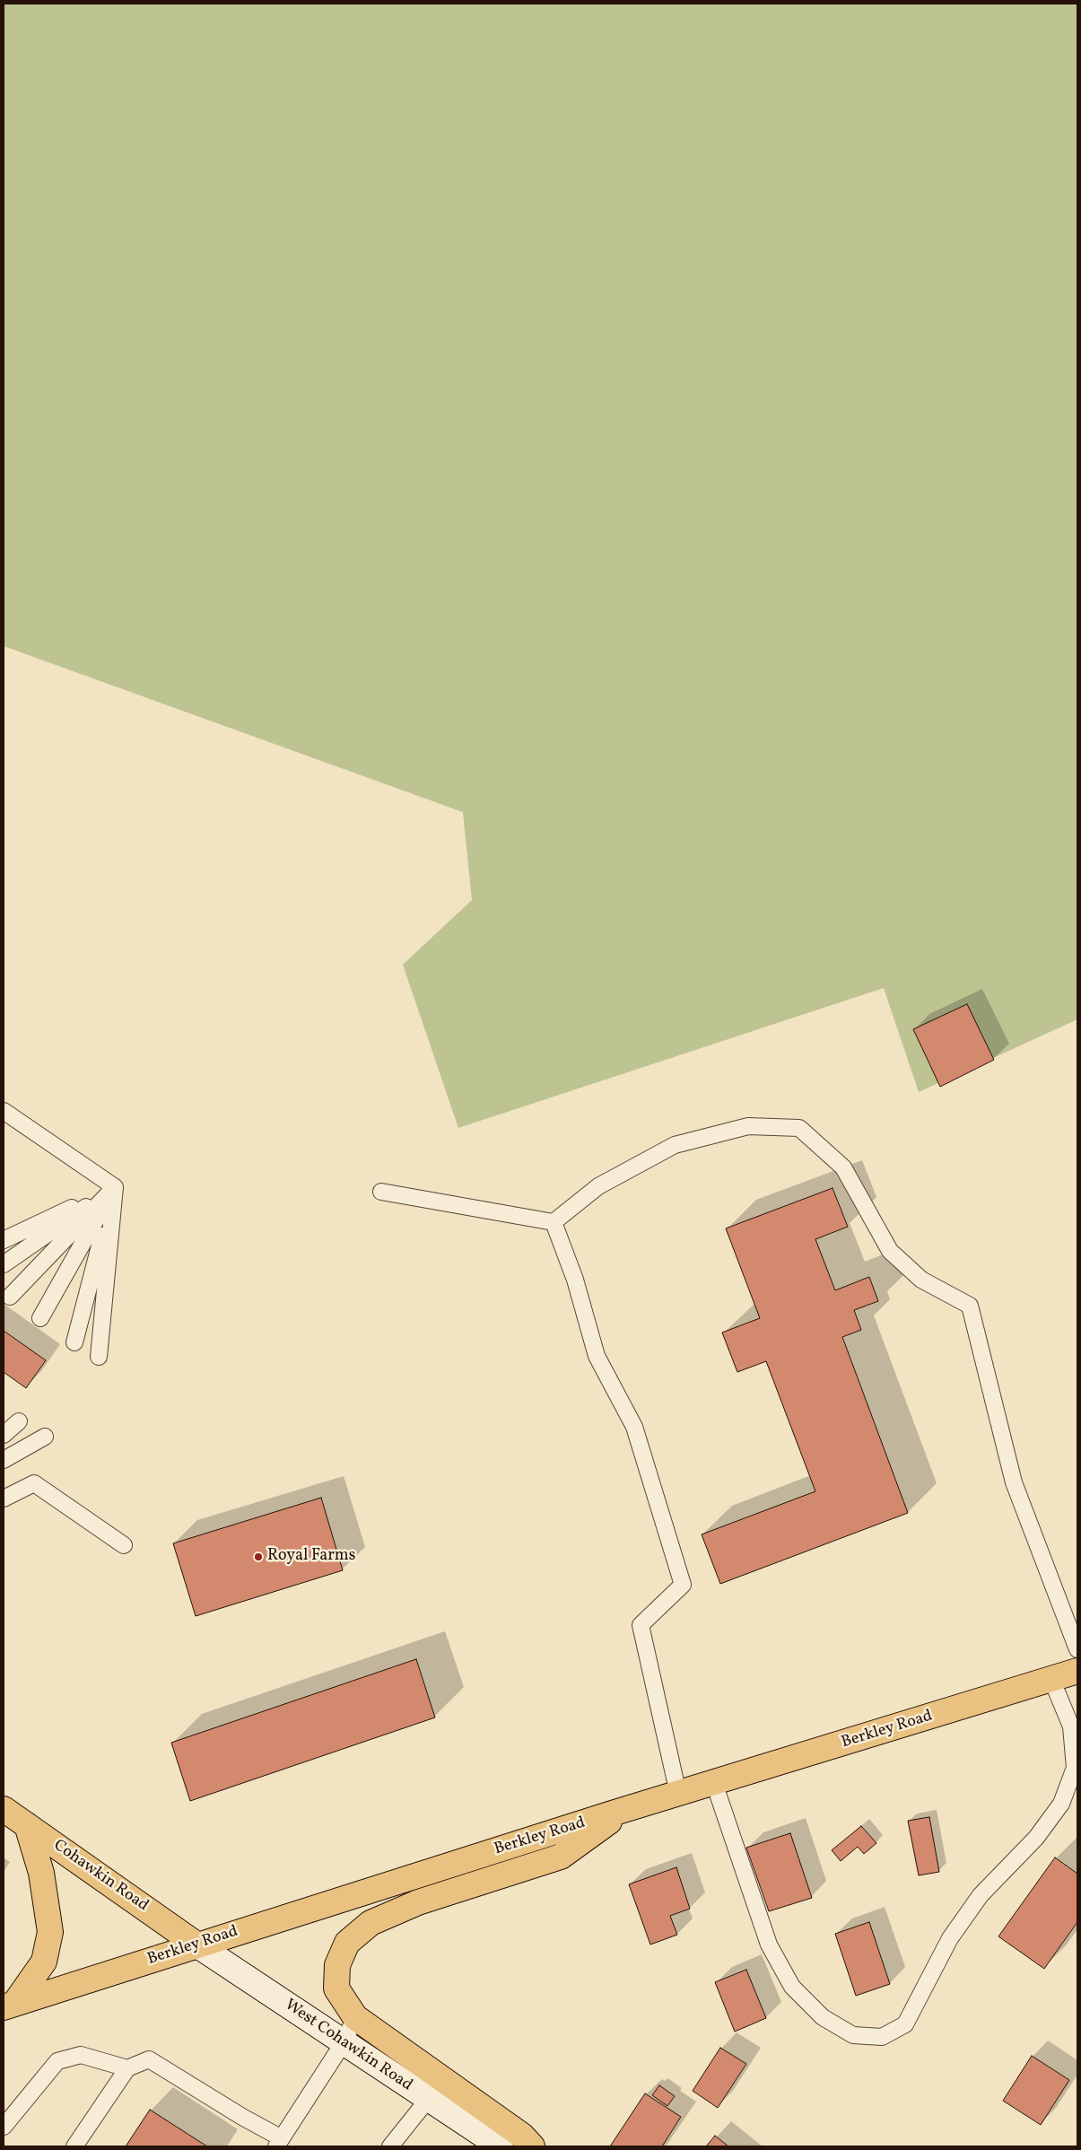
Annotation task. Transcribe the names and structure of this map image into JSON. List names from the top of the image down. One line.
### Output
{"streets":{"main road":["Berkley Road","Cohawkin Road","West Cohawkin Road"]},"crossings":[["Berkley Road","Cohawkin Road"],["Berkley Road","West Cohawkin Road"],["Cohawkin Road","West Cohawkin Road"]],"places":["Royal Farms"]}
